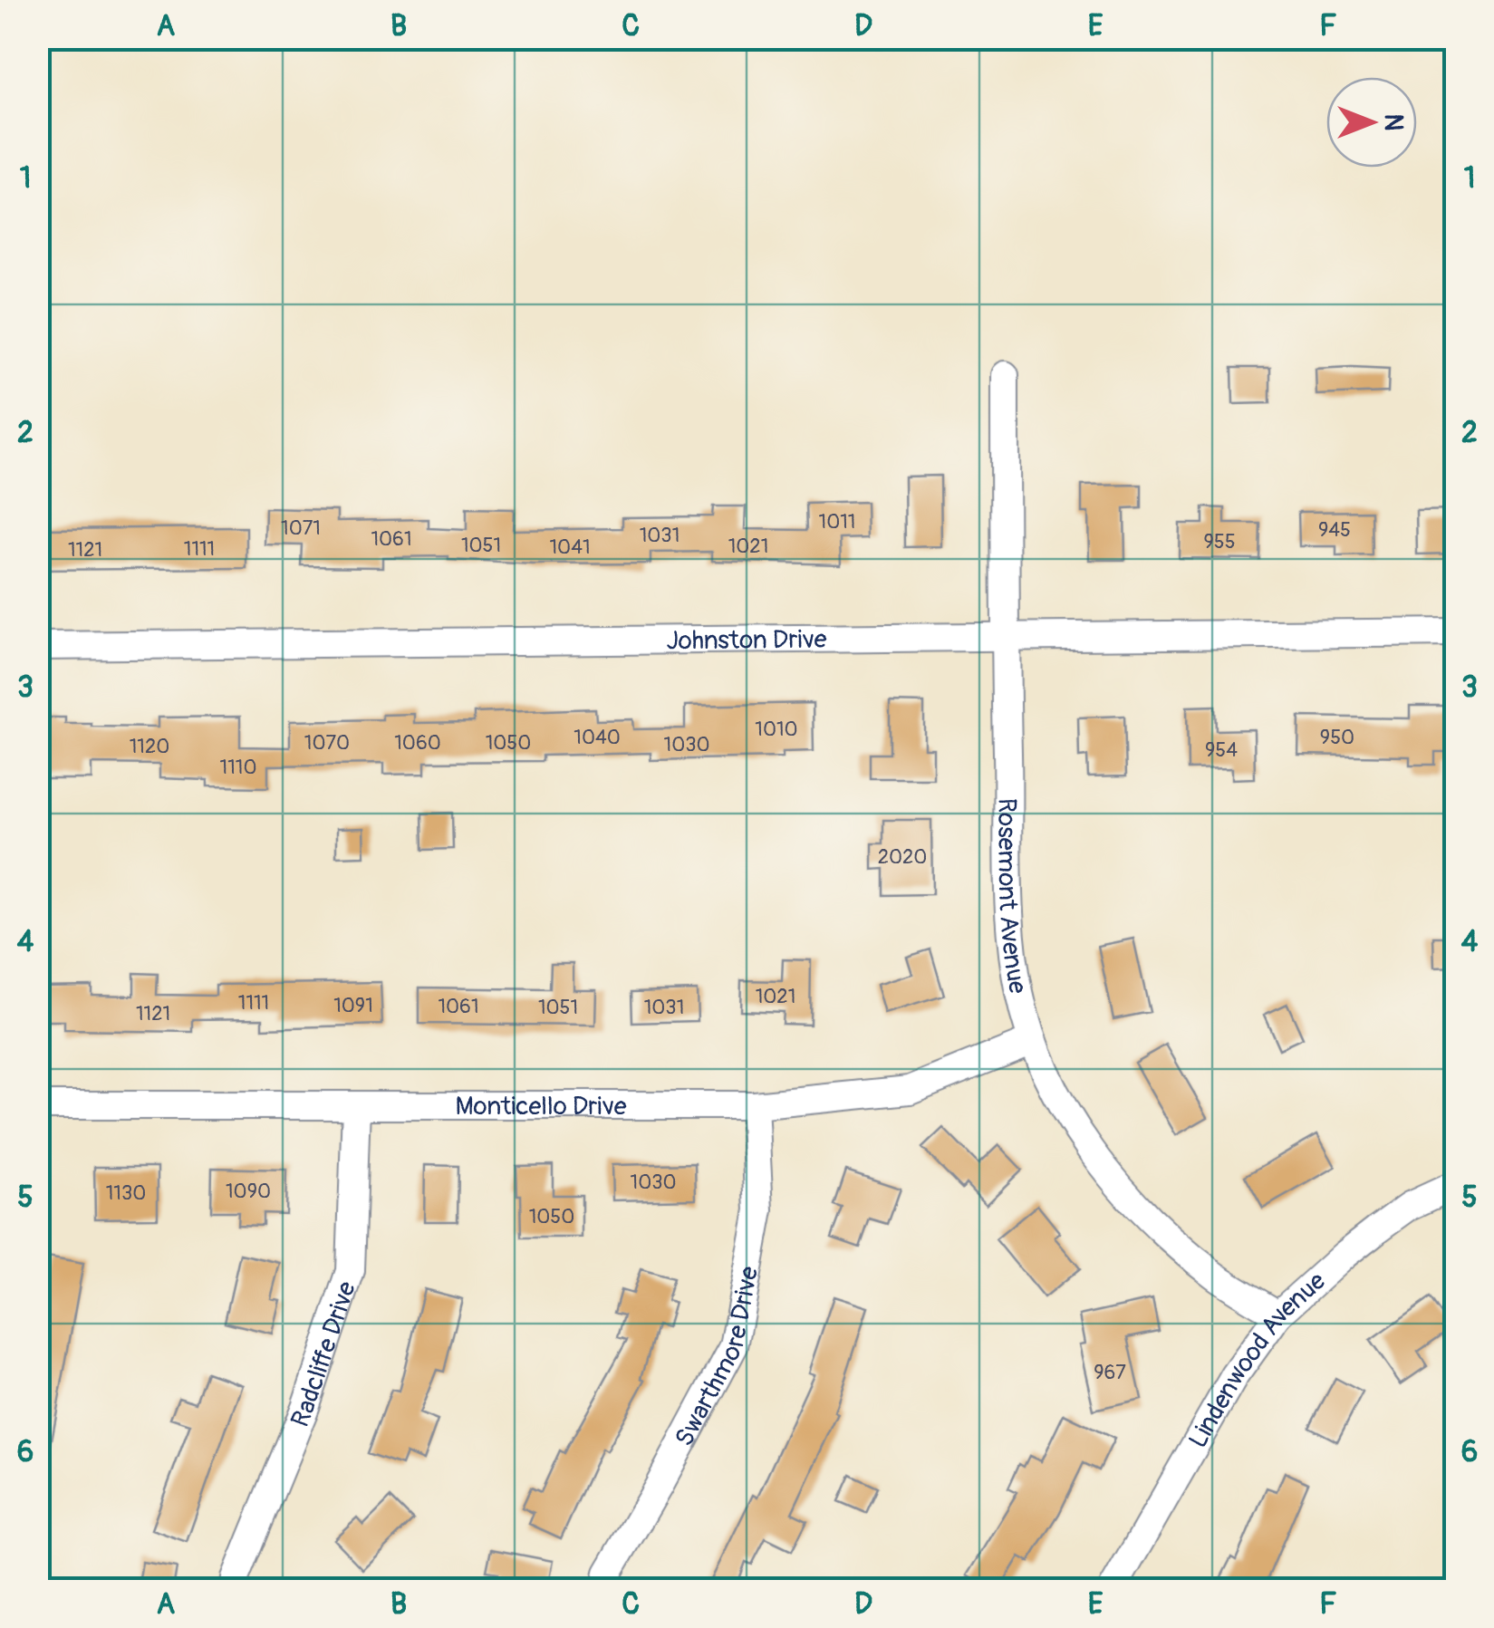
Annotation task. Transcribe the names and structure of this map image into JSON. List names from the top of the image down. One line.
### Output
{"streets":{"street":["Johnston Drive","Rosemont Avenue","Monticello Drive","Radcliffe Drive","Swarthmore Drive","Lindenwood Avenue"]},"crossings":[["Johnston Drive","Rosemont Avenue"],["Rosemont Avenue","Monticello Drive"],["Rosemont Avenue","Lindenwood Avenue"],["Monticello Drive","Radcliffe Drive"],["Monticello Drive","Swarthmore Drive"]],"house_numbers":["1011","1071","945","1031","1061","955","1051","1021","1041","1111","1121","1010","1040","950","1070","1060","1050","1030","1120","954","1110","2020","1021","1111","1091","1061","1051","1031","1121","1030","1090","1130","1050","967"],"north":"right","grid":{"columns":["A","B","C","D","E","F"],"rows":["1","2","3","4","5","6"]}}
